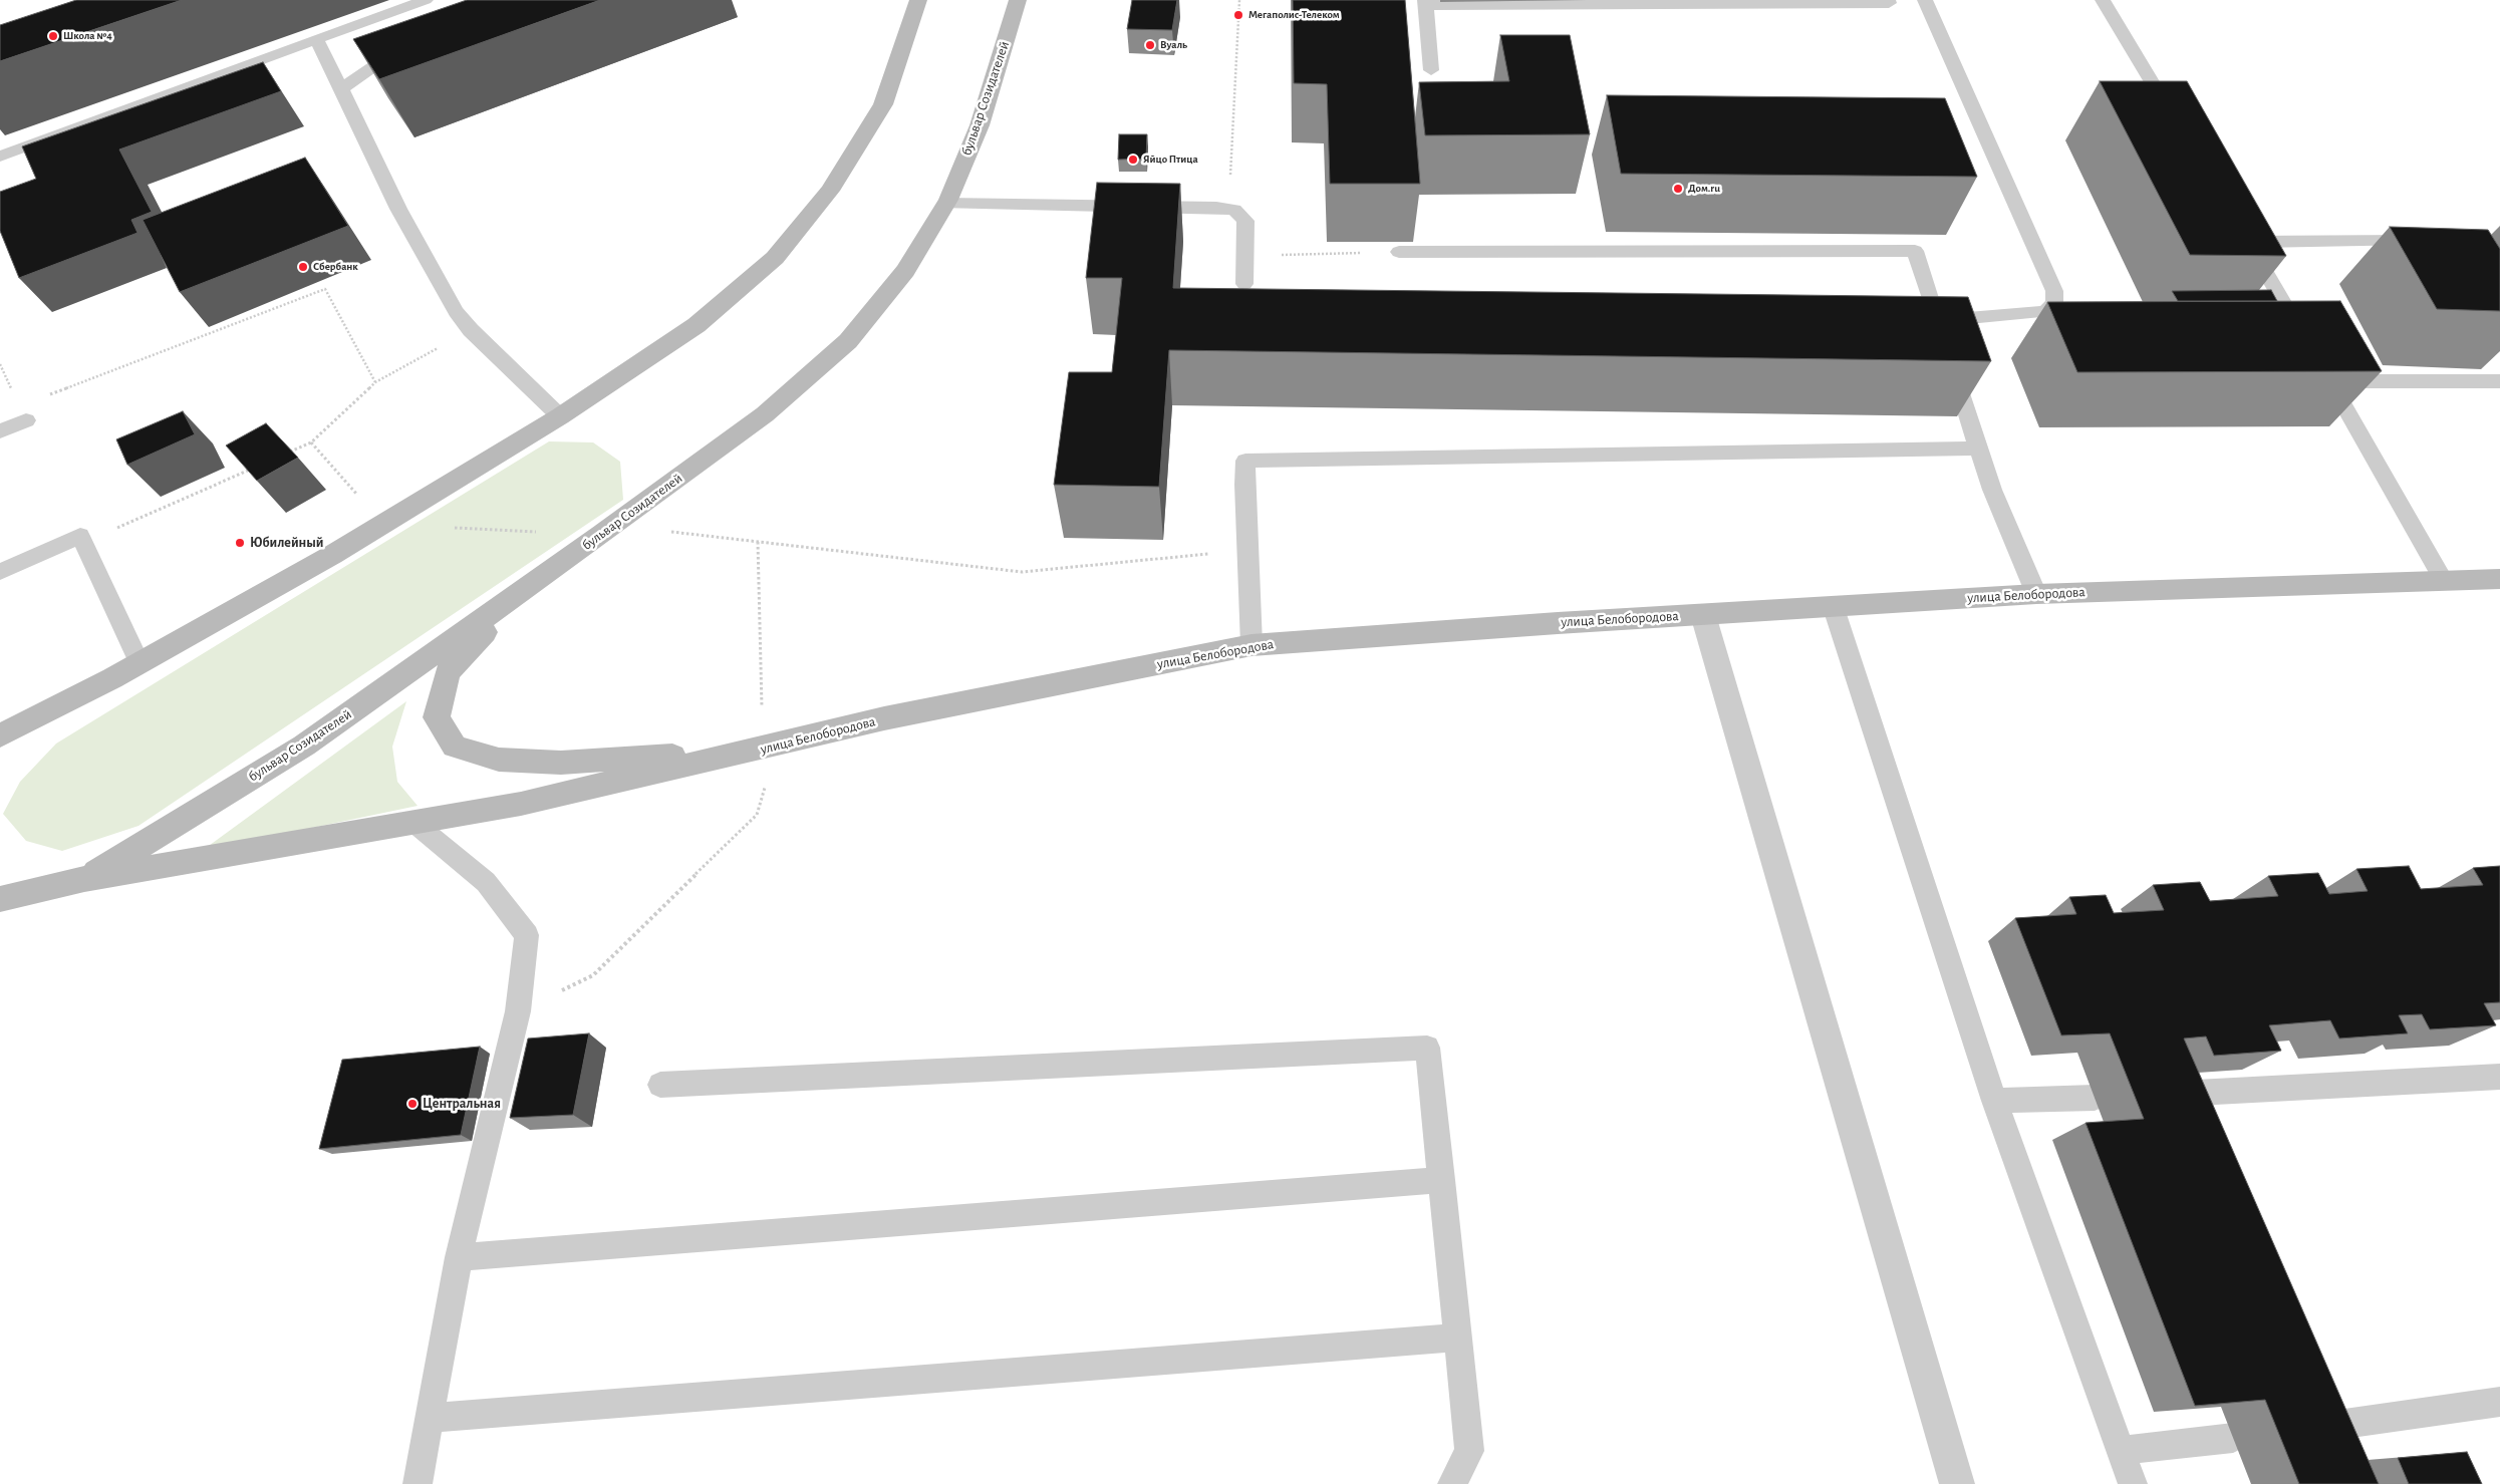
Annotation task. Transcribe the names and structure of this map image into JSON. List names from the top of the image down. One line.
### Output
{"streets":{"main road":["бульвар Созидателей","улица Белобородова"]},"crossings":[["бульвар Созидателей","улица Белобородова"]],"places":["Мегаполис-Телеком","Школа №4","Вуаль","Яйцо Птица","Дом.ru","Сбербанк","Юбилейный","Центральная"]}
